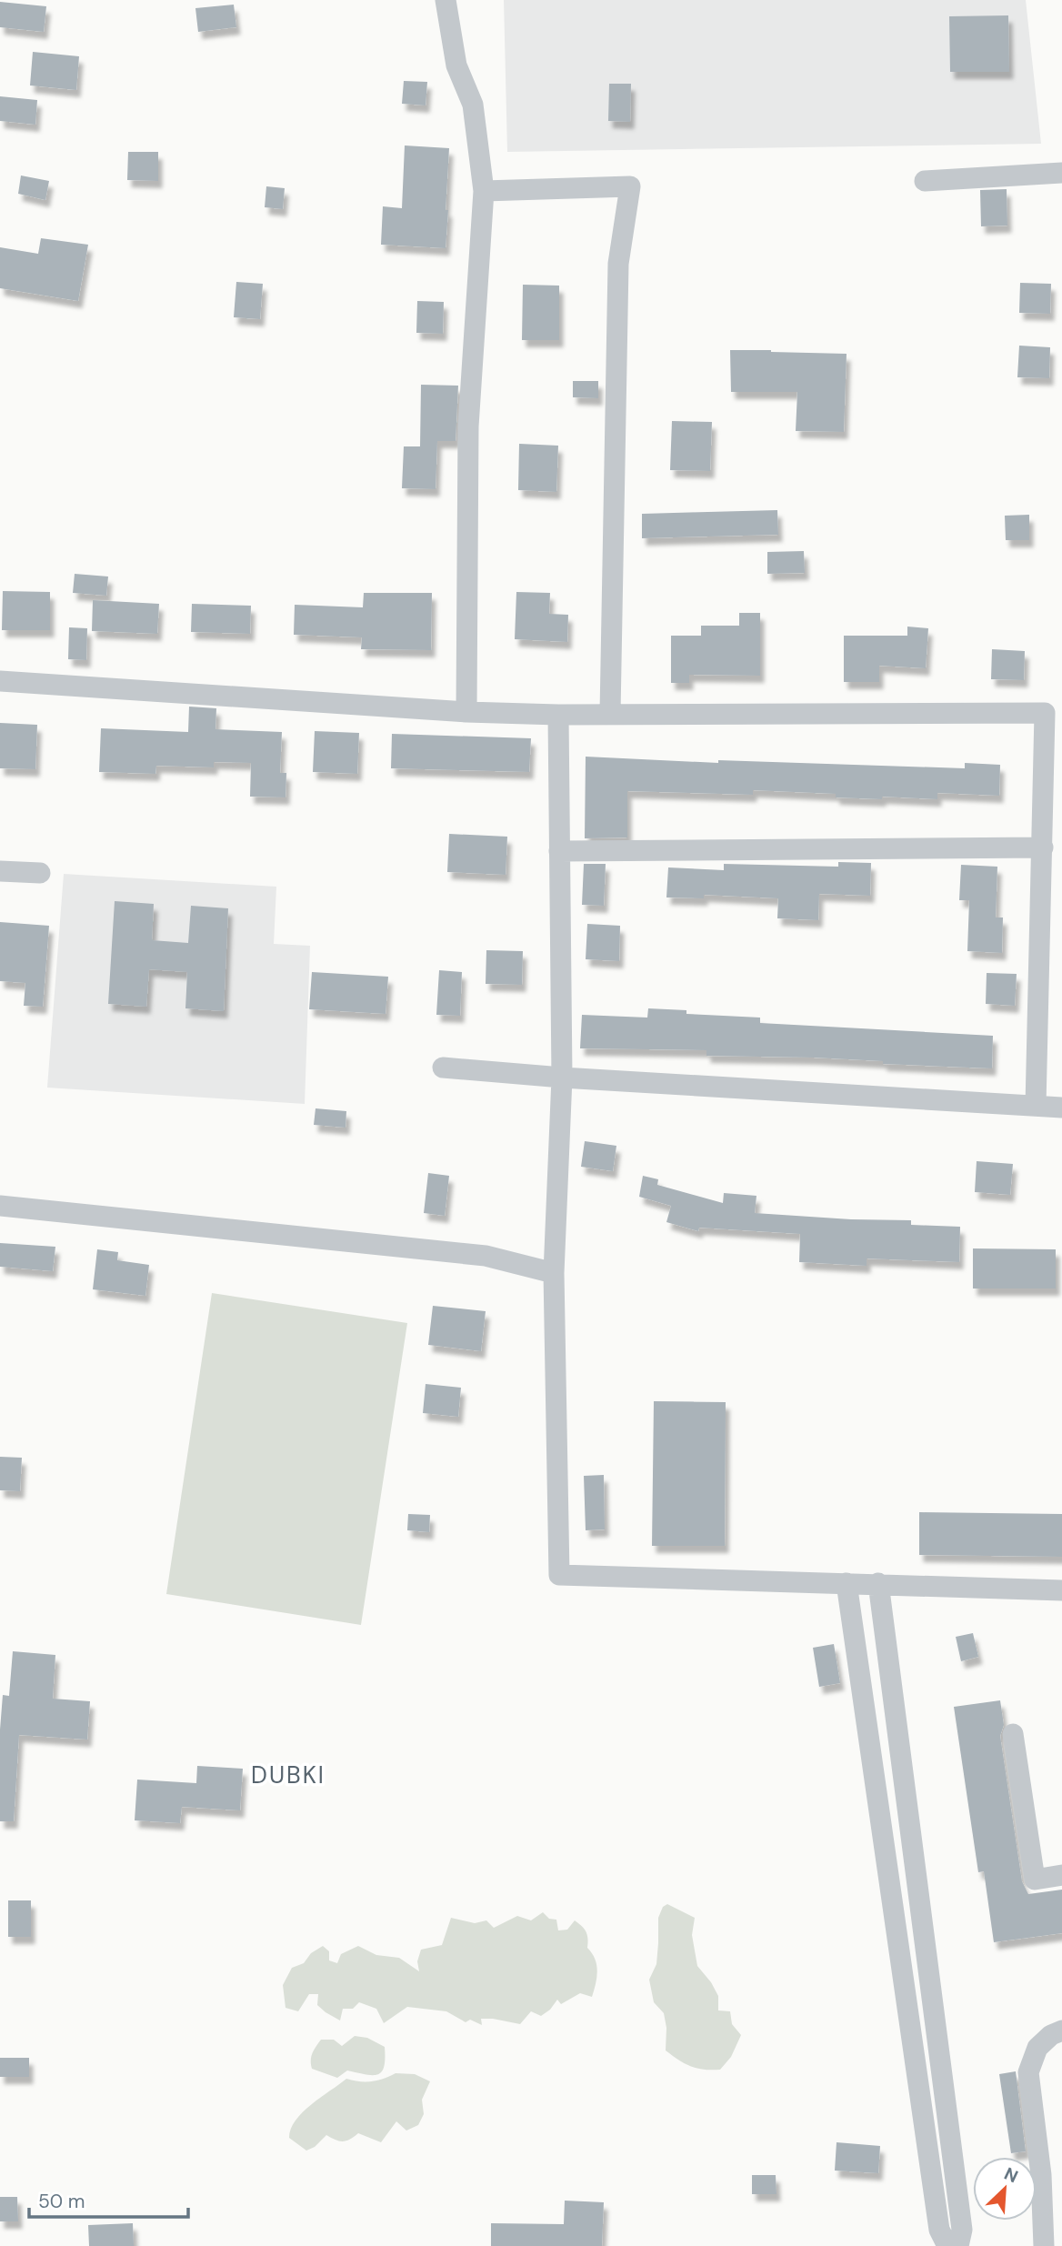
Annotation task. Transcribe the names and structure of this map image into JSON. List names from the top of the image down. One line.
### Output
{"districts":["DUBKI"],"scale_bar":"50 m","north":"top right"}
